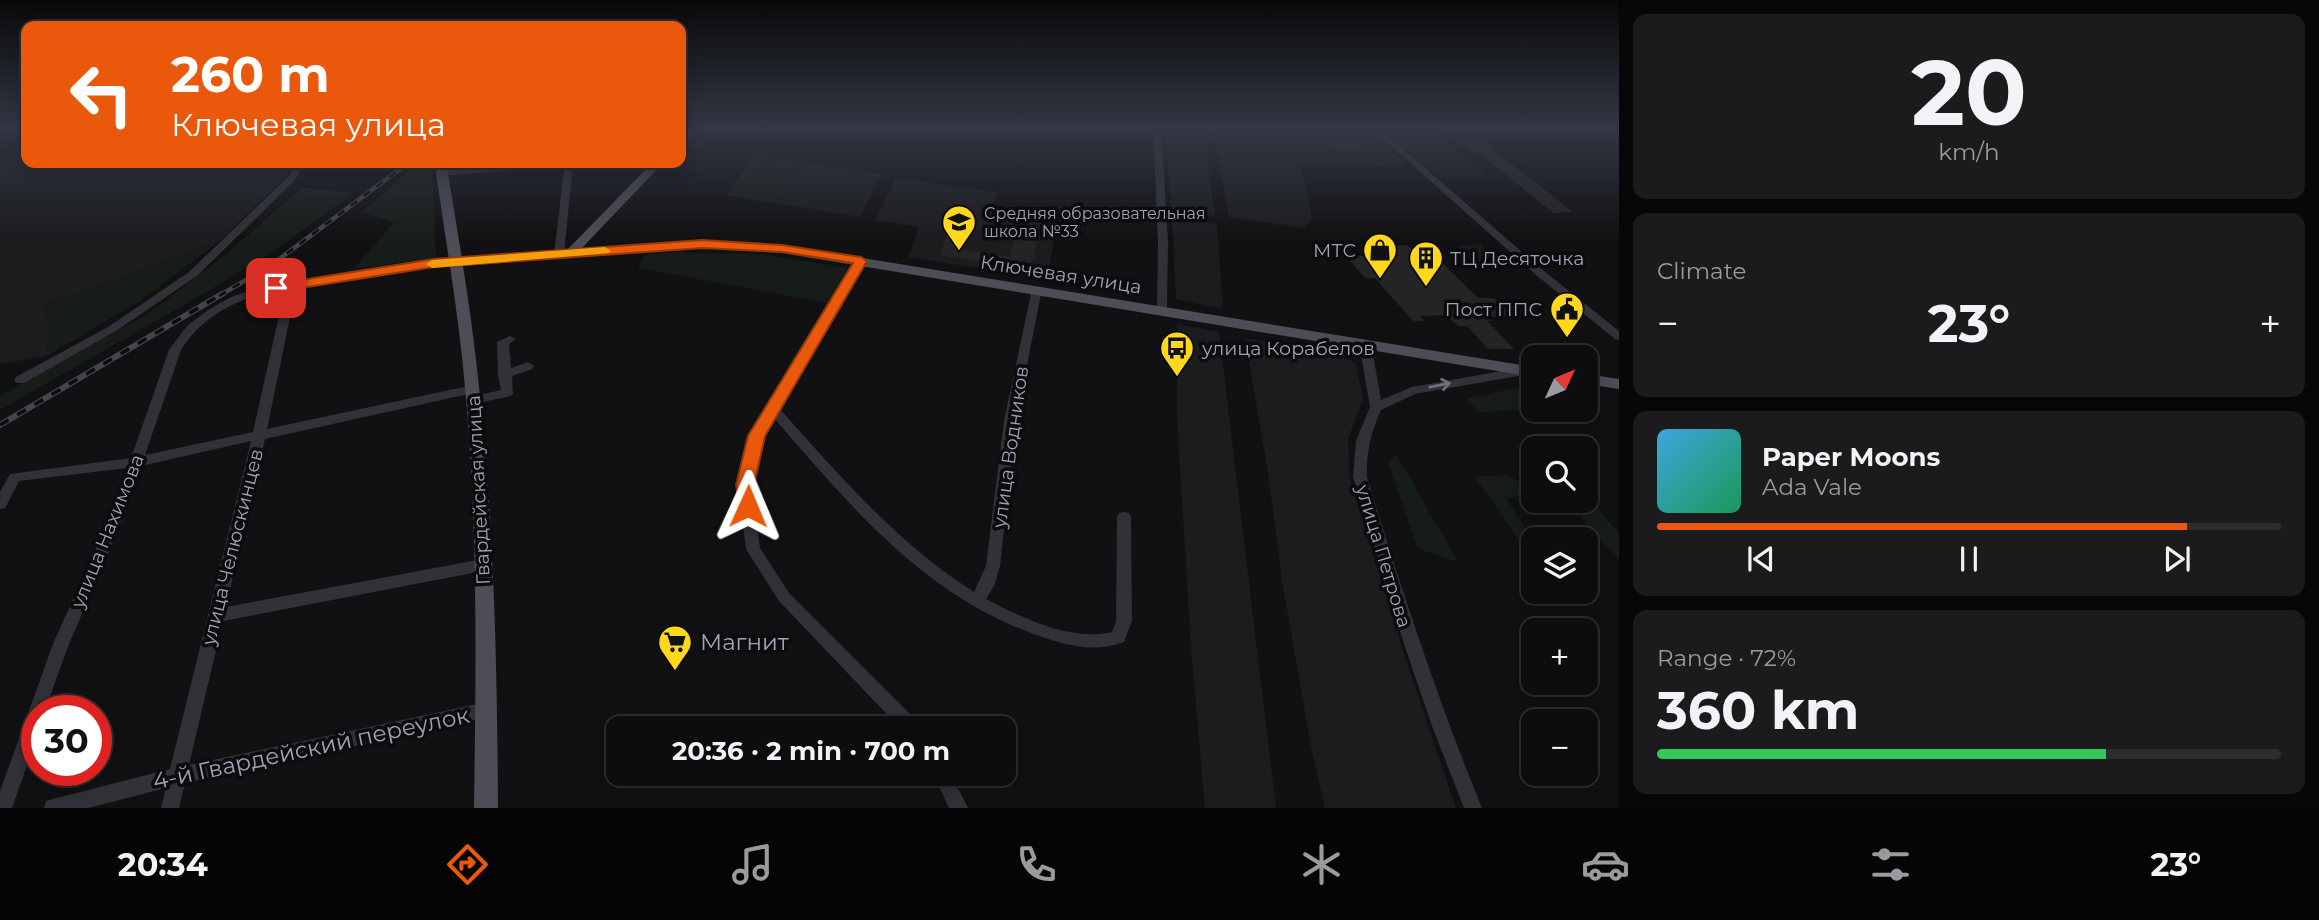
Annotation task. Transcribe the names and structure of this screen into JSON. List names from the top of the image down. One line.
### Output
{"streets":{"main road":["Ключевая улица","Гвардейская улица"],"street":["улица Водников","улица Нахимова","улица Челюскинцев","улица Петрова","4-й Гвардейский переулок"]},"crossings":[["Ключевая улица","улица Водников"],["Ключевая улица","Гвардейская улица"],["Ключевая улица","улица Нахимова"],["Гвардейская улица","улица Нахимова"],["Гвардейская улица","4-й Гвардейский переулок"],["улица Нахимова","улица Челюскинцев"],["улица Челюскинцев","4-й Гвардейский переулок"]],"places":{"school or university":["Средняя образовательная школа №33"],"shop":["МТС"],"building":["ТЦ Десяточка"],"public building":["Пост ППС"],"bus stop":["улица Корабелов"],"supermarket":["Магнит"]},"north":"top right","page":{"tile":[["20","km/h"],"Climate",["Range · 72%","360 km"]],"turn":["260 m","Ключевая улица"],"heat":["−","23°","+"],"map_buttons":["+","−"],"song":["Paper Moons","Ada Vale"],"limit":"30","trip":"20:36 · 2 min · 700 m","tabs":["20:34","23°"]}}
